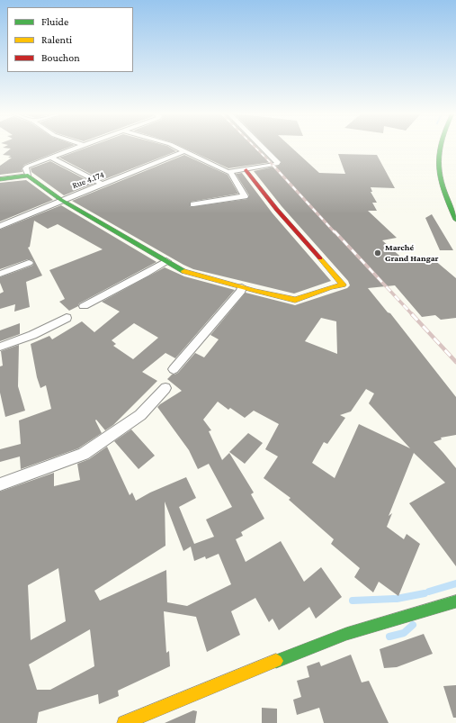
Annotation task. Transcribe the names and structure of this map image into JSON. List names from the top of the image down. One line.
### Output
{"streets":{"street":["Rue 4.174"]},"places":["Marché Grand Hangar"],"legend":["Fluide","Ralenti","Bouchon"]}
